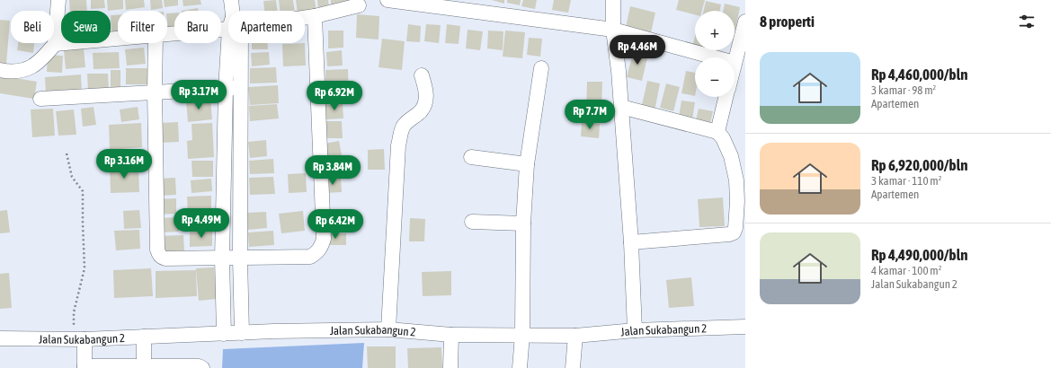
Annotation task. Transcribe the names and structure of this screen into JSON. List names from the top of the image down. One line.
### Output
{"streets":{"street":["Jalan Sukabangun 2"]},"page":{"heading":"8 properti","map_buttons":["+","−"],"chip":["Beli","Sewa","Filter","Baru","Apartemen"],"price":["Rp 4.46M","Rp 3.17M","Rp 6.92M","Rp 7.7M","Rp 3.16M","Rp 3.84M","Rp 4.49M","Rp 6.42M"],"list":[{"name":"Rp 4,460,000/bln","note":"3 kamar · 98 m² · Apartemen"},{"name":"Rp 6,920,000/bln","note":"3 kamar · 110 m² · Apartemen"},{"name":"Rp 4,490,000/bln","note":"4 kamar · 100 m² · Jalan Sukabangun 2"}]}}
